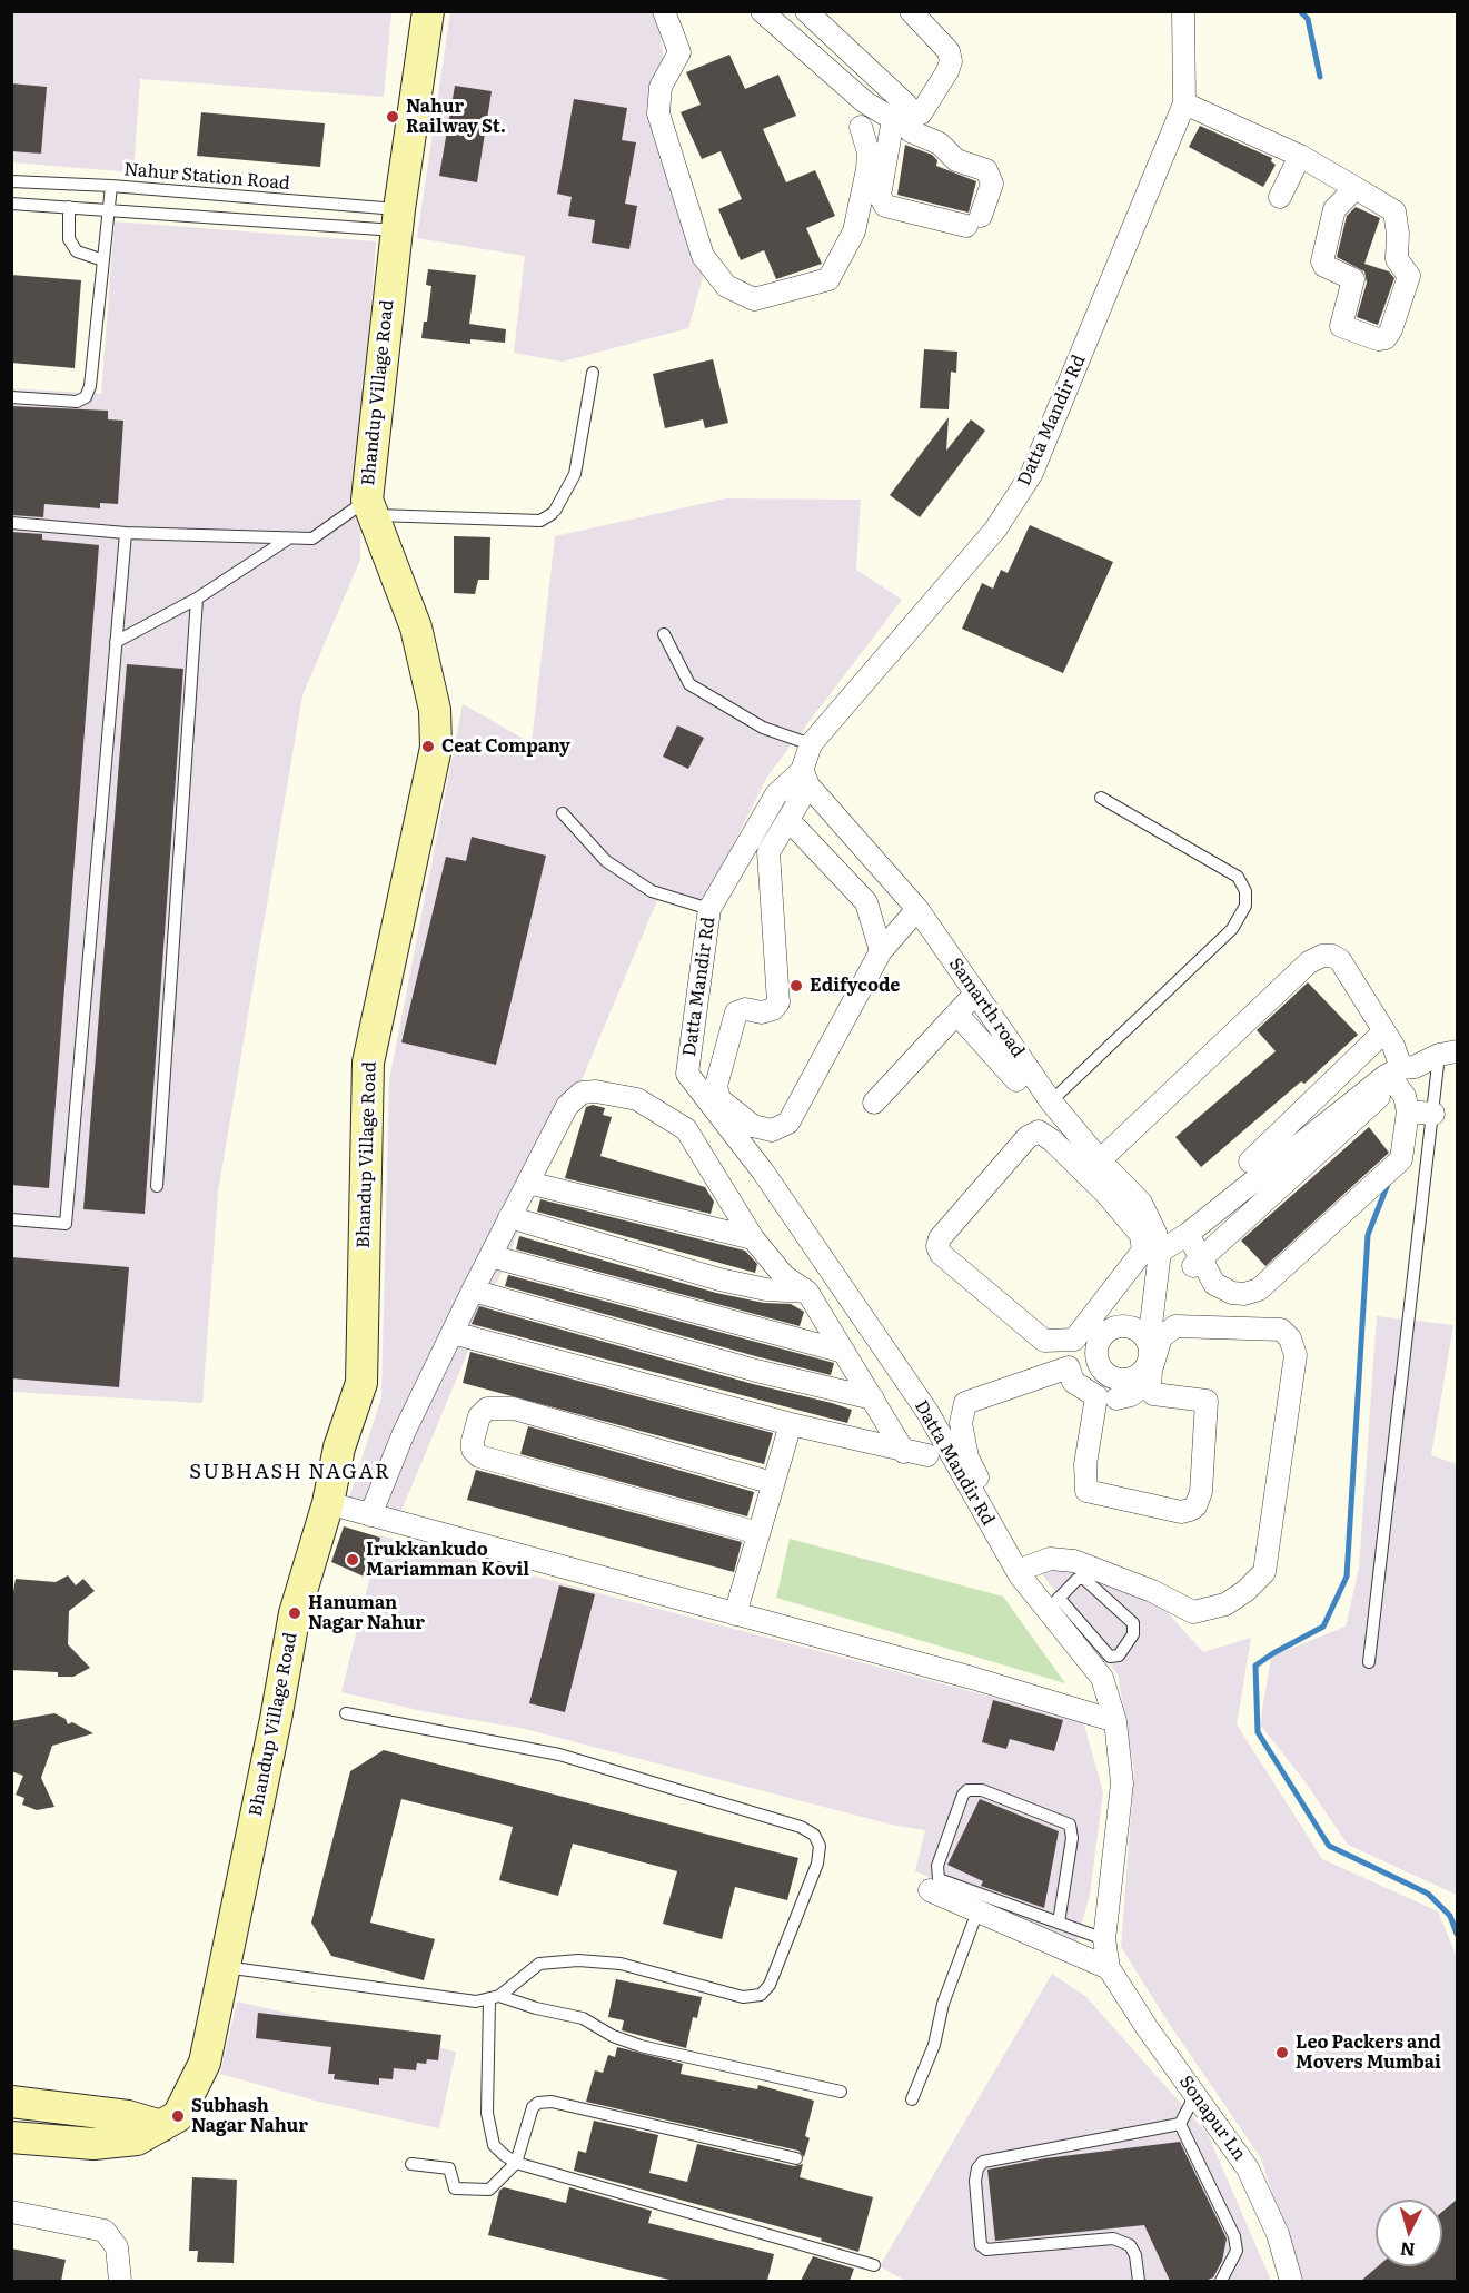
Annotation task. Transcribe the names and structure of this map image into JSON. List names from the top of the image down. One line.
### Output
{"streets":{"street":["Bhandup Village Road","Datta Mandir Rd","Samarth road","Sonapur Ln"],"lane":["Nahur Station Road"]},"crossings":[["Nahur Station Road","Bhandup Village Road"],["Datta Mandir Rd","Samarth road"],["Datta Mandir Rd","Sonapur Ln"]],"districts":["SUBHASH NAGAR"],"places":["Nahur Railway St.","Ceat Company","Edifycode","Irukkankudo Mariamman Kovil","Hanuman Nagar Nahur","Leo Packers and Movers Mumbai","Subhash Nagar Nahur"],"north":"bottom"}
